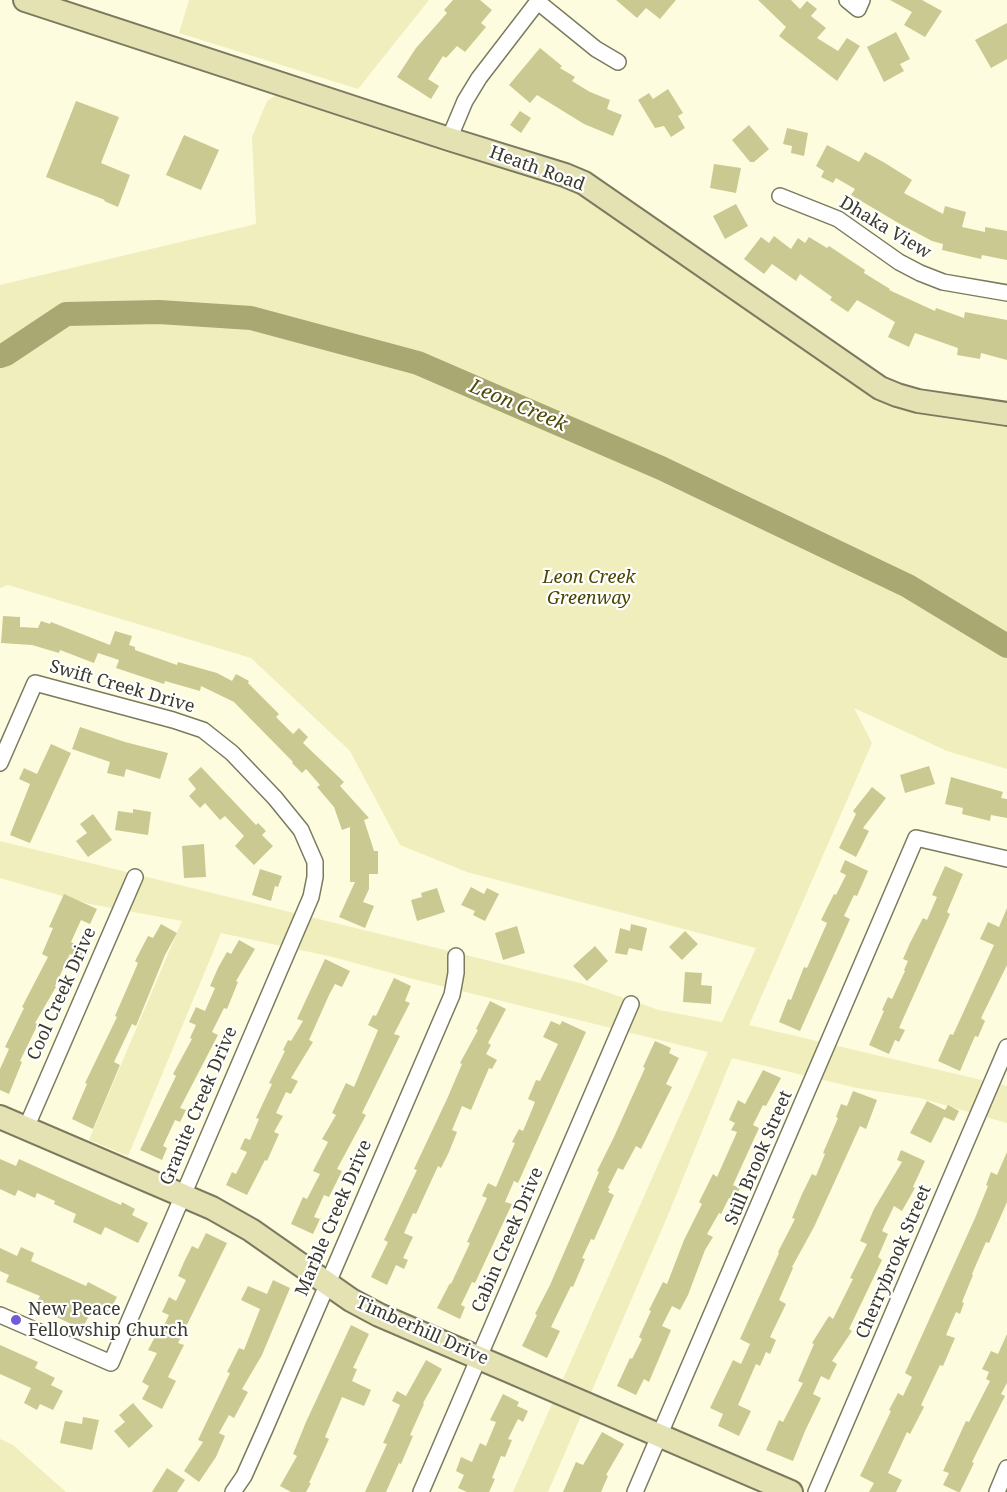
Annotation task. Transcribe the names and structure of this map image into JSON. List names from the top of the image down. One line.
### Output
{"streets":{"street":["Heath Road","Dhaka View","Swift Creek Drive","Cool Creek Drive","Granite Creek Drive","Still Brook Street","Marble Creek Drive","Cabin Creek Drive","Cherrybrook Street","Timberhill Drive"]},"crossings":[["Swift Creek Drive","Granite Creek Drive"],["Cool Creek Drive","Timberhill Drive"],["Granite Creek Drive","Timberhill Drive"],["Still Brook Street","Timberhill Drive"],["Marble Creek Drive","Timberhill Drive"],["Cabin Creek Drive","Timberhill Drive"]],"water":["Leon Creek"],"parks":["Leon Creek Greenway"],"places":["New Peace Fellowship Church"]}
